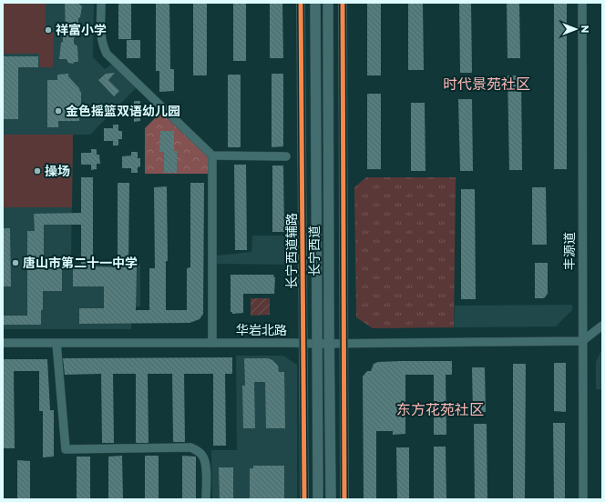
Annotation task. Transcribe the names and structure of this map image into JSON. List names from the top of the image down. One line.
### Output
{"streets":{"main road":["长宁西道"],"street":["长宁西道辅路","丰源道","华岩北路"]},"crossings":[["长宁西道辅路","华岩北路"],["长宁西道","华岩北路"],["丰源道","华岩北路"]],"districts":["时代景苑社区","东方花苑社区"],"places":["祥富小学","金色摇篮双语幼儿园","操场","唐山市第二十一中学"],"north":"right"}
